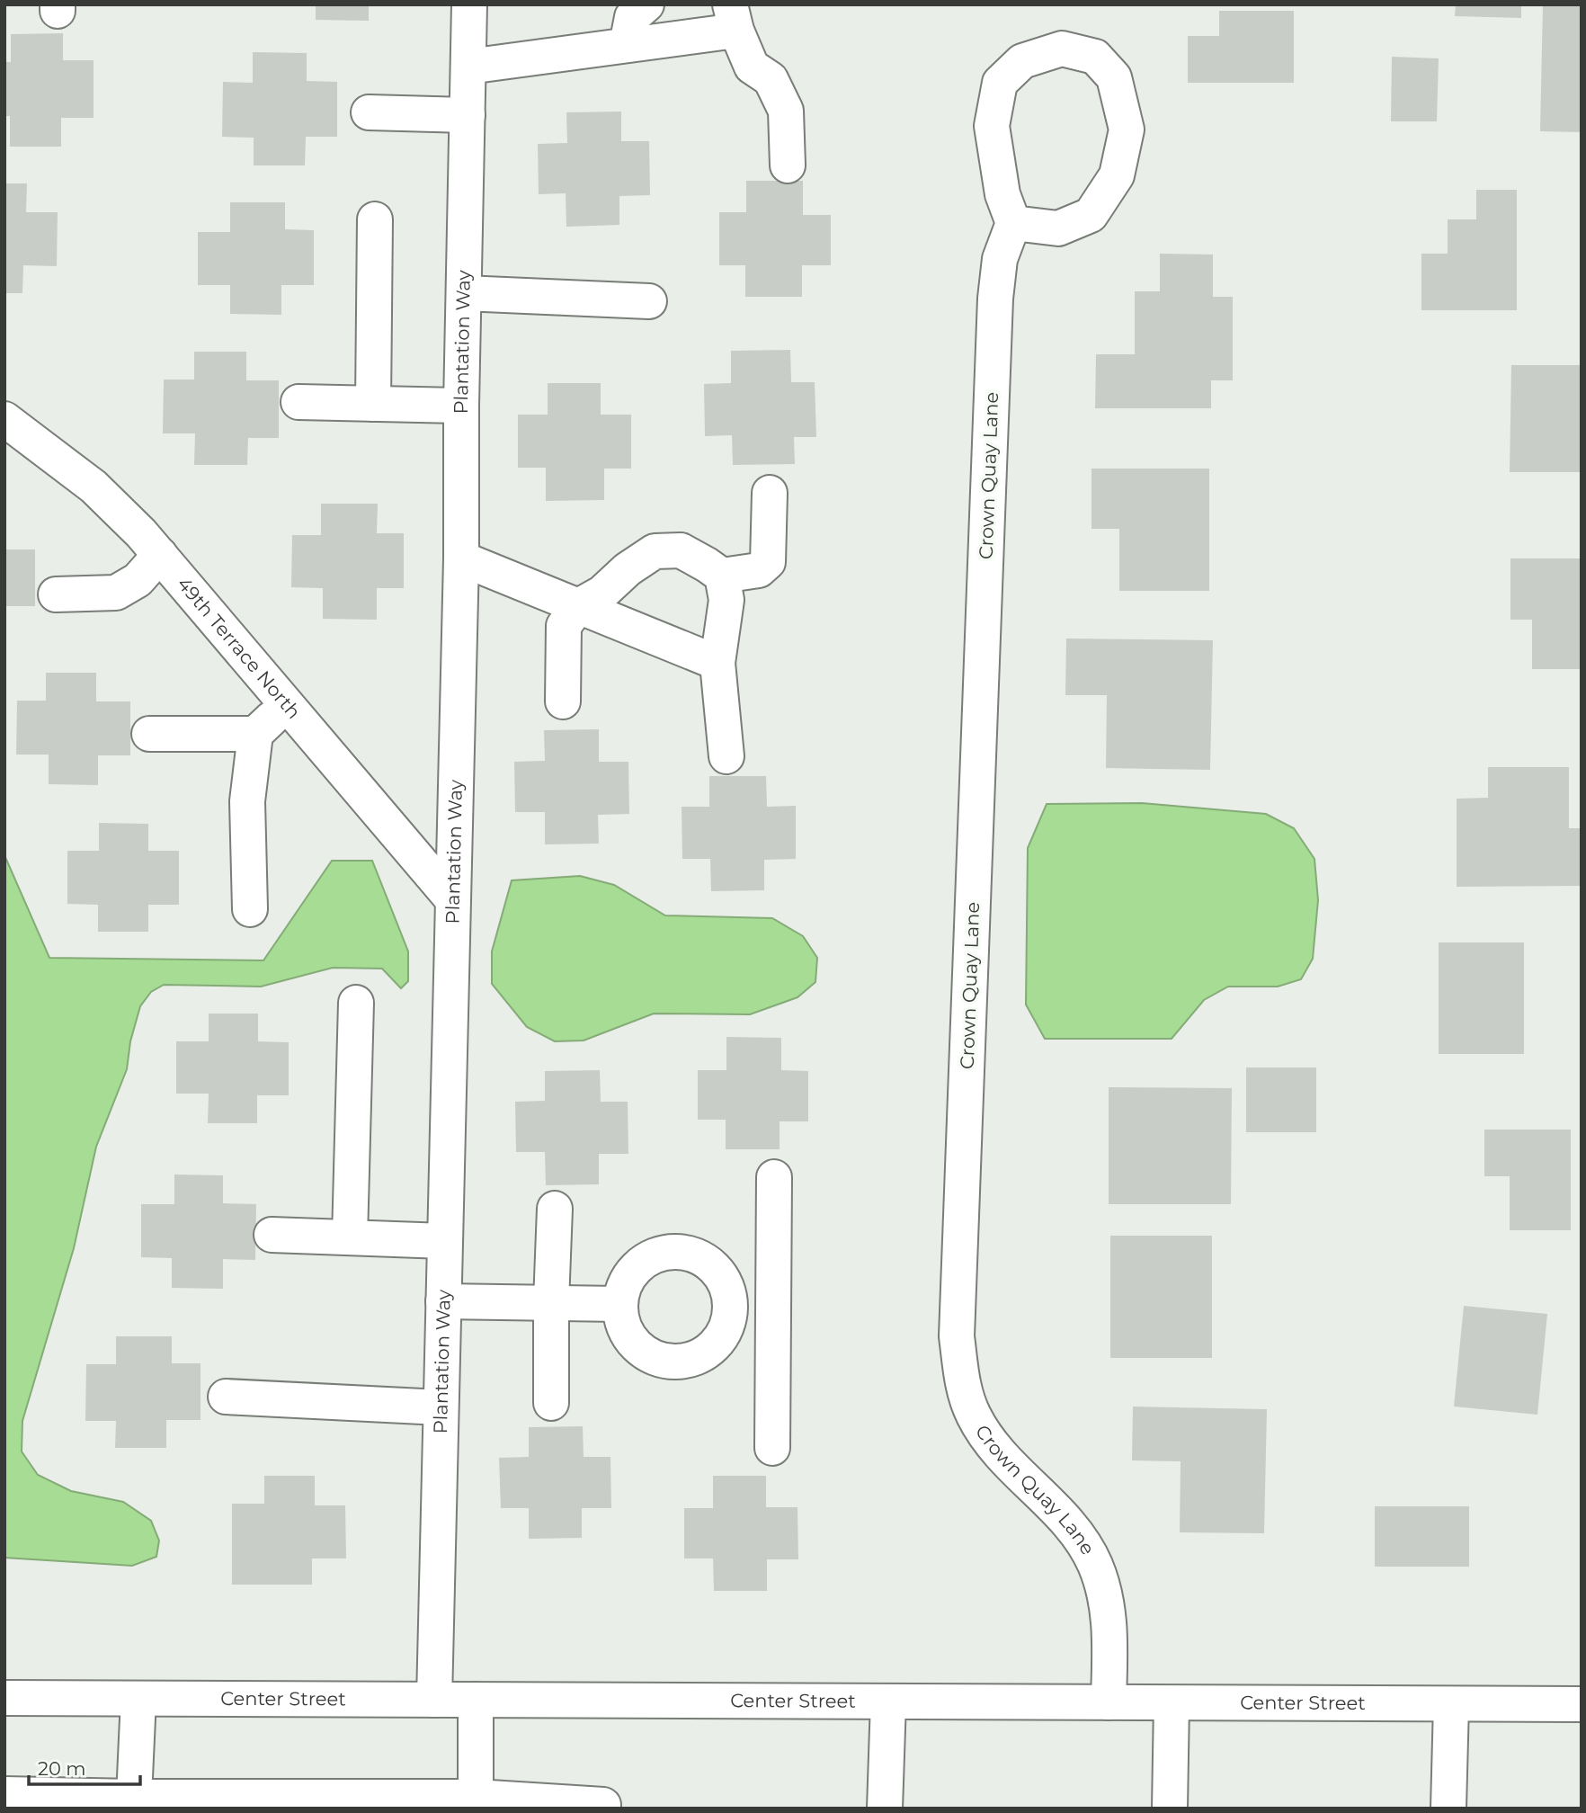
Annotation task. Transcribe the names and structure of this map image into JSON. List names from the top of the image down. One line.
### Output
{"streets":{"street":["Plantation Way","Crown Quay Lane","49th Terrace North","Center Street"]},"crossings":[["Plantation Way","49th Terrace North"],["Plantation Way","Center Street"],["Crown Quay Lane","Center Street"]],"scale_bar":"20 m"}
